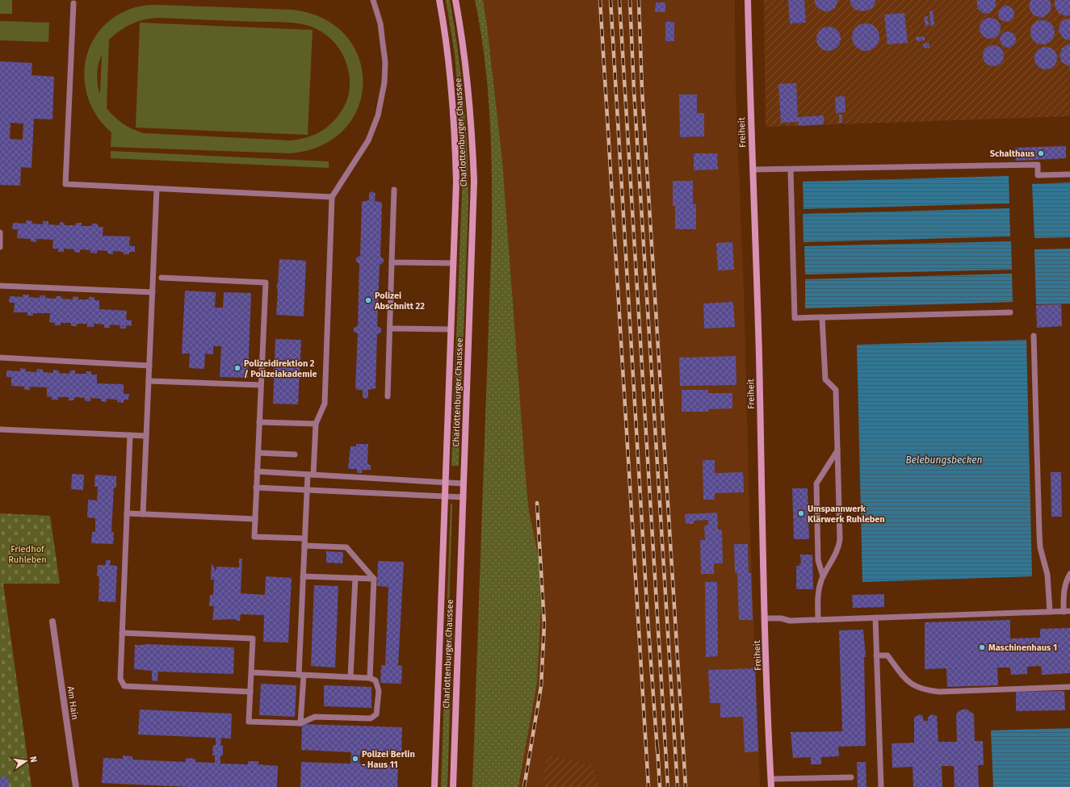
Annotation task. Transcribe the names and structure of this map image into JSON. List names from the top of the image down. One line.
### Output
{"streets":{"main road":["Charlottenburger Chaussee","Freiheit"],"street":["Am Hain"]},"water":["Belebungsbecken"],"parks":["Friedhof Ruhleben"],"places":["Schalthaus","Polizei Abschnitt 22","Polizeidirektion 2 / Polizeiakademie","Umspannwerk Klärwerk Ruhleben","Maschinenhaus 1","Polizei Berlin - Haus 11"],"north":"right"}
